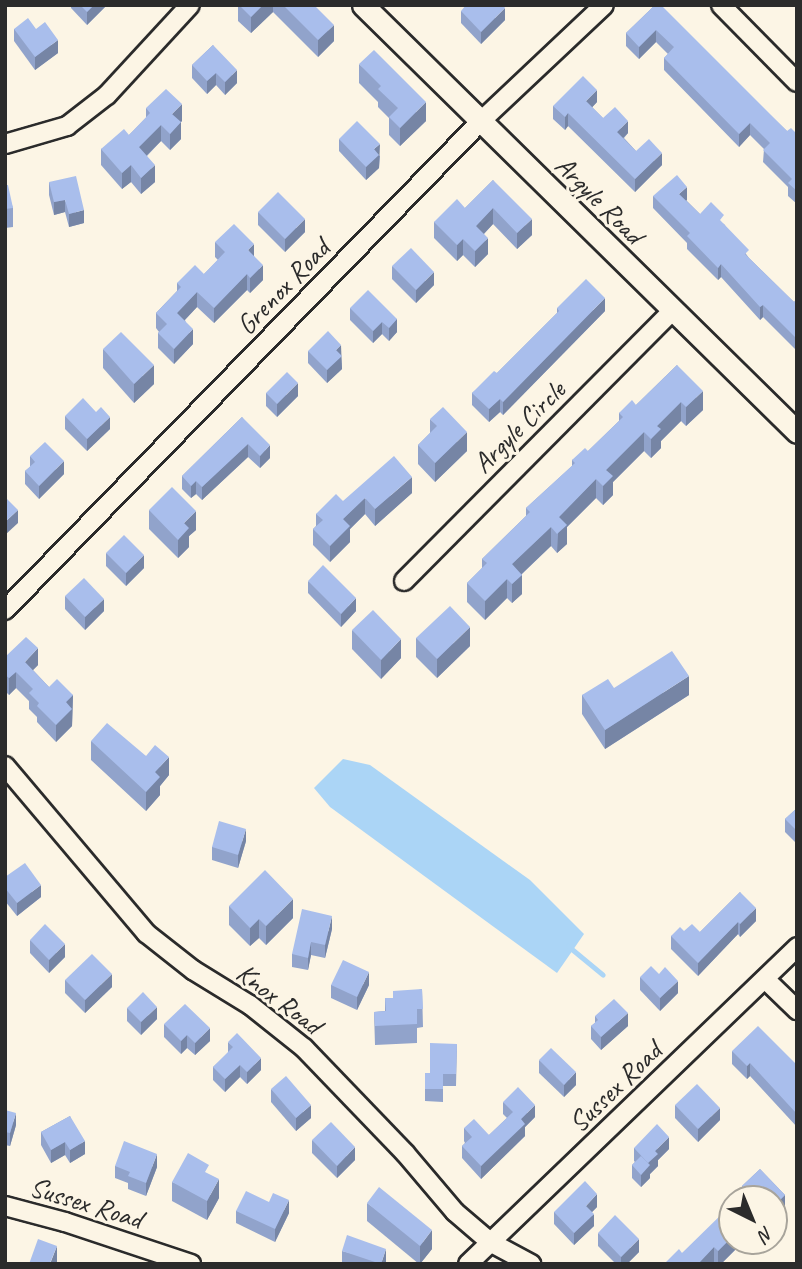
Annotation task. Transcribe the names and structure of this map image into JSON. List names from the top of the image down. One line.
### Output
{"streets":{"street":["Argyle Road","Grenox Road","Argyle Circle","Knox Road","Sussex Road"]},"crossings":[["Argyle Road","Grenox Road"],["Argyle Road","Argyle Circle"],["Knox Road","Sussex Road"]],"north":"bottom right"}
